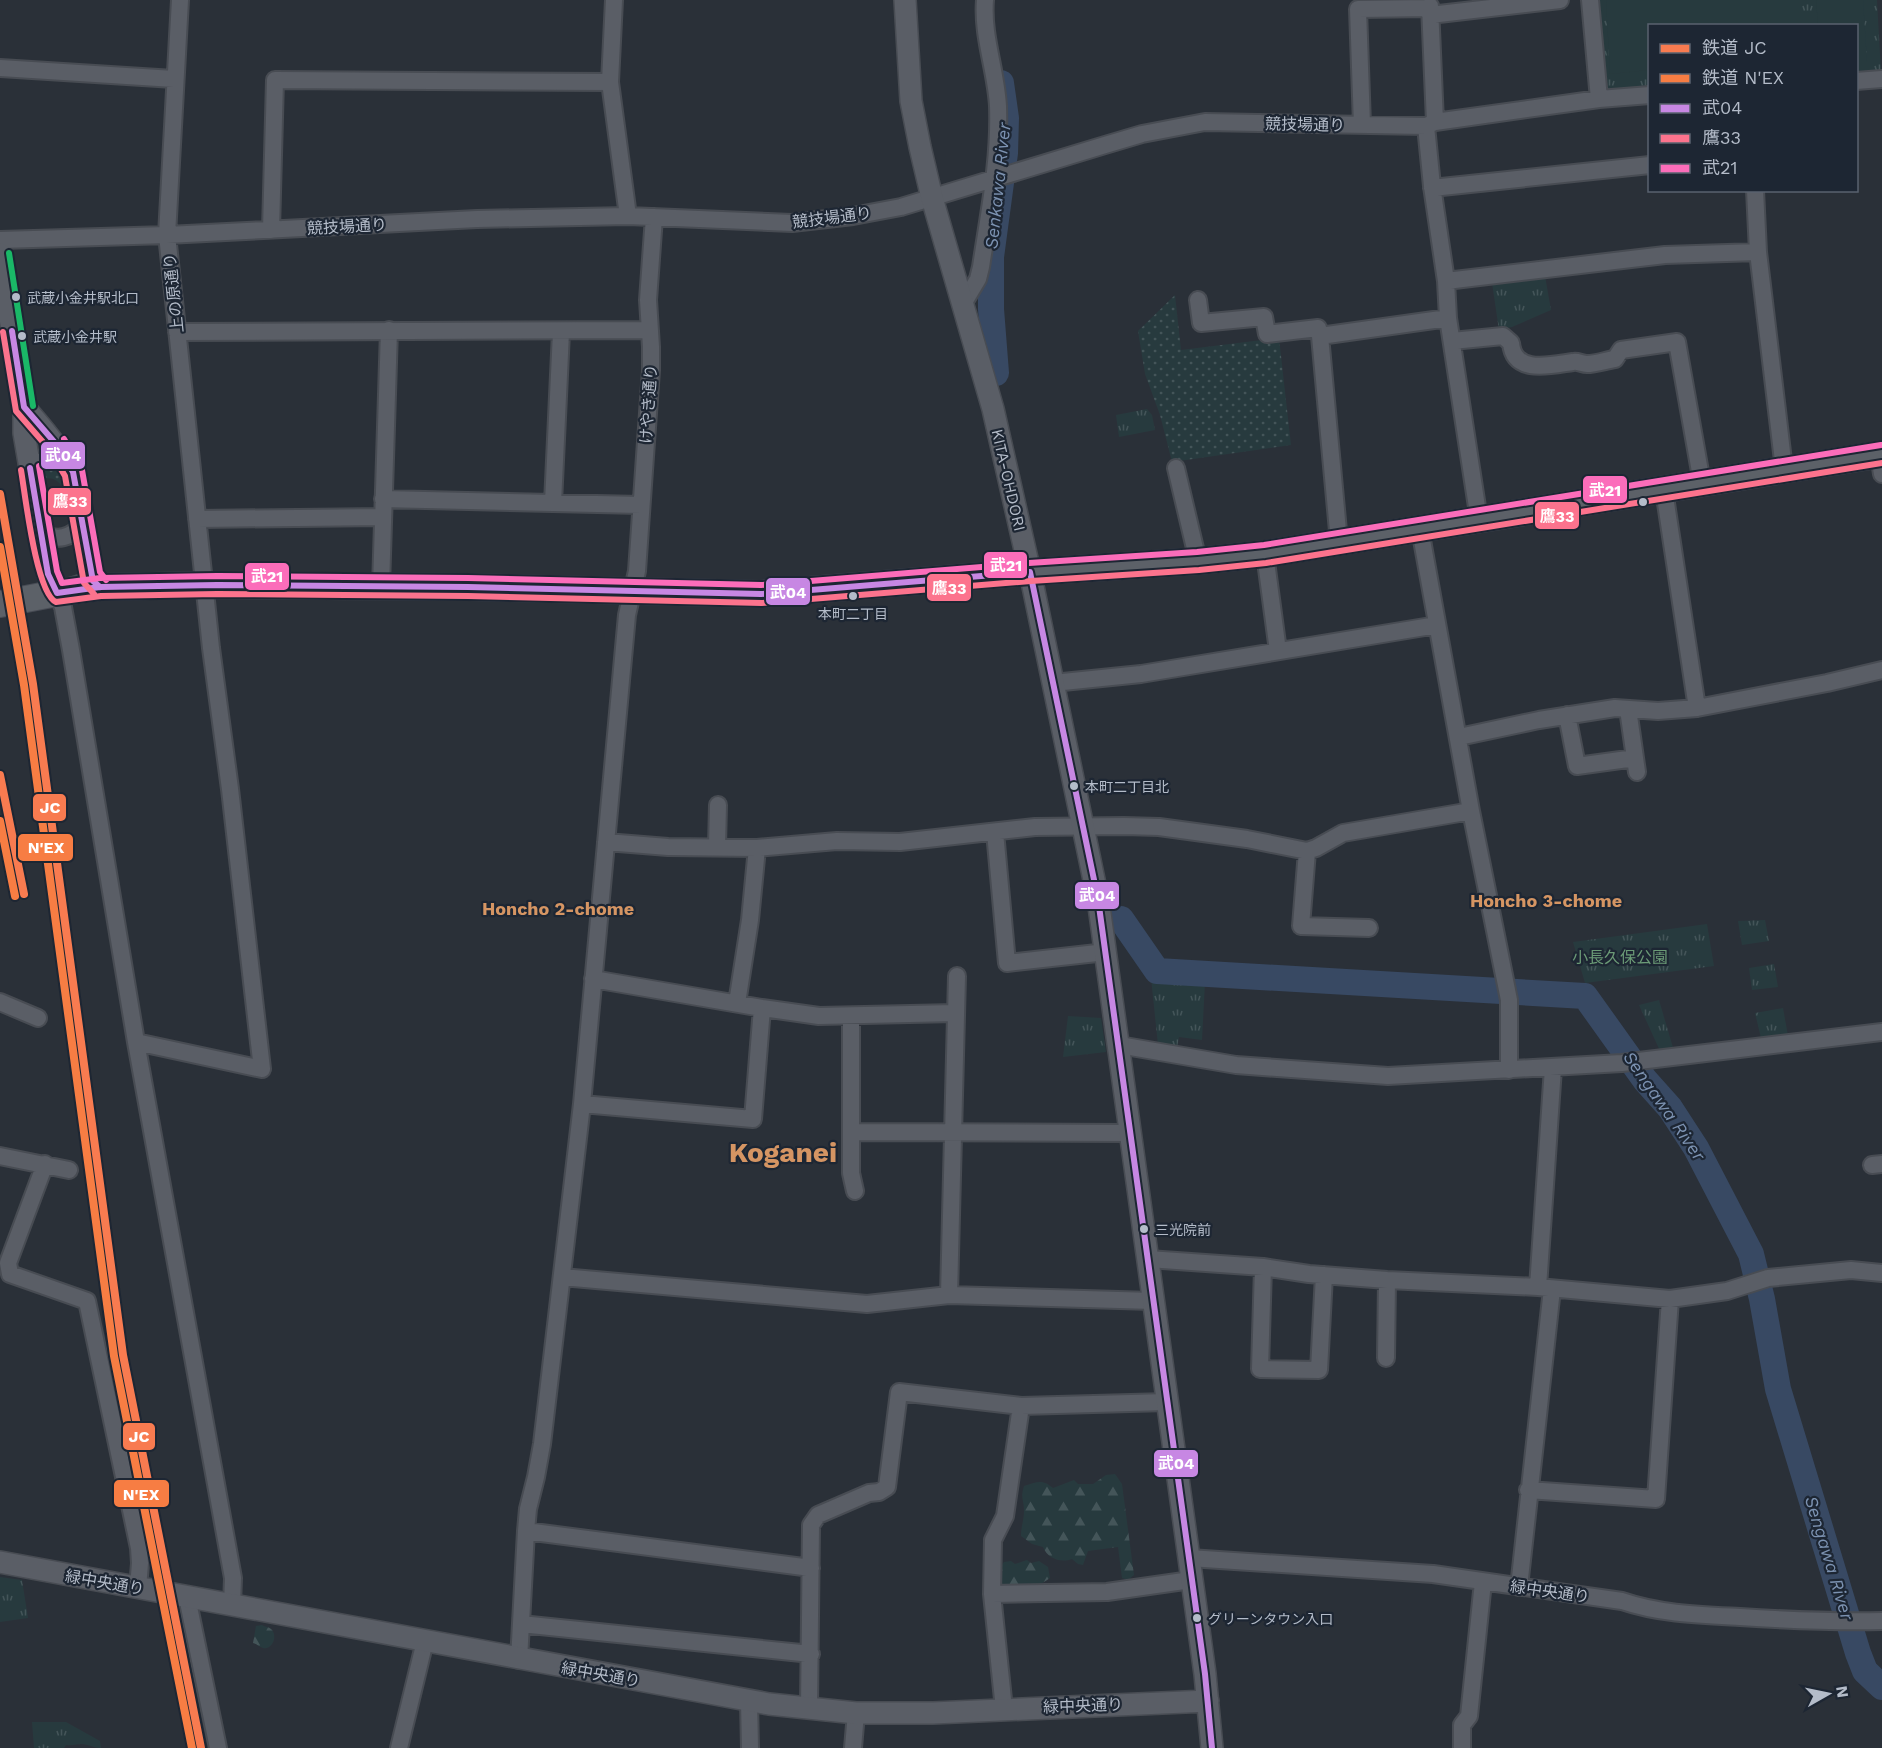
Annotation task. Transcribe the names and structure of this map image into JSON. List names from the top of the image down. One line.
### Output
{"streets":{"street":["競技場通り","上の原通り","けやき通り","KITA-OHDORI","緑中央通り"]},"crossings":[["競技場通り","上の原通り"],["競技場通り","けやき通り"],["競技場通り","KITA-OHDORI"],["けやき通り","緑中央通り"],["KITA-OHDORI","緑中央通り"]],"districts":["Honcho 3-chome","Honcho 2-chome","Koganei"],"water":["Senkawa River","Sengawa River"],"parks":["小長久保公園"],"places":["武蔵小金井駅北口","武蔵小金井駅","本町二丁目","本町二丁目北","三光院前","グリーンタウン入口"],"lines":["transit line 武04","transit line 鷹33","transit line 武21","rail line JC","rail line N'EX"],"legend":["鉄道 JC","鉄道 N'EX","武04","鷹33","武21"],"north":"right"}
